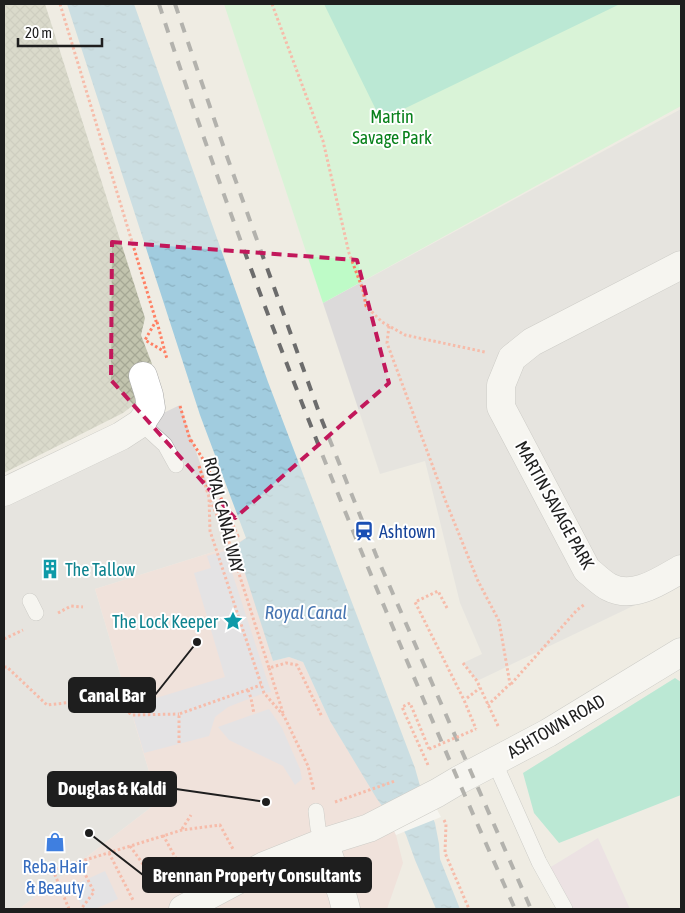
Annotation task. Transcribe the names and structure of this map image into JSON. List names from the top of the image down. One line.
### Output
{"streets":{"street":["MARTIN SAVAGE PARK","ASHTOWN ROAD"],"path":["ROYAL CANAL WAY"]},"water":["Royal Canal"],"parks":["Martin Savage Park"],"places":{"station":["Ashtown"],"building":["The Tallow"],"place":["The Lock Keeper"],"other":["Canal Bar","Douglas & Kaldi","Brennan Property Consultants"],"shop":["Reba Hair & Beauty"]},"scale_bar":"20 m"}
